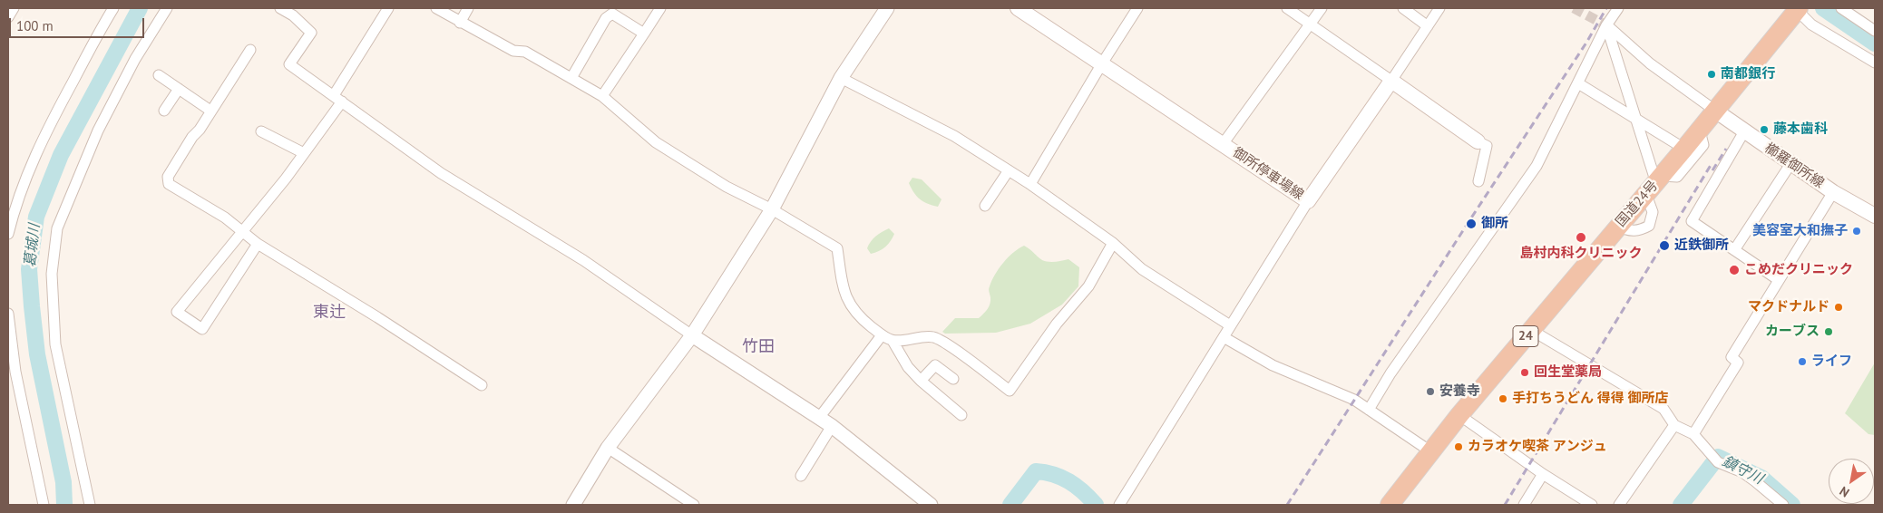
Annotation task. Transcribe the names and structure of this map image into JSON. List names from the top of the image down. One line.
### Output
{"streets":{"highway":["国道24号","24"],"main road":["櫛羅御所線","御所停車場線"]},"crossings":[["櫛羅御所線","国道24号"]],"districts":["東辻","竹田"],"water":["葛城川","鎮守川"],"places":["南都銀行","藤本歯科","御所","美容室大和撫子","島村内科クリニック","近鉄御所","こめだクリニック","マクドナルド","カーブス","ライフ","回生堂薬局","安養寺","手打ちうどん 得得 御所店","カラオケ喫茶 アンジュ"],"scale_bar":"100 m","north":"bottom left"}
